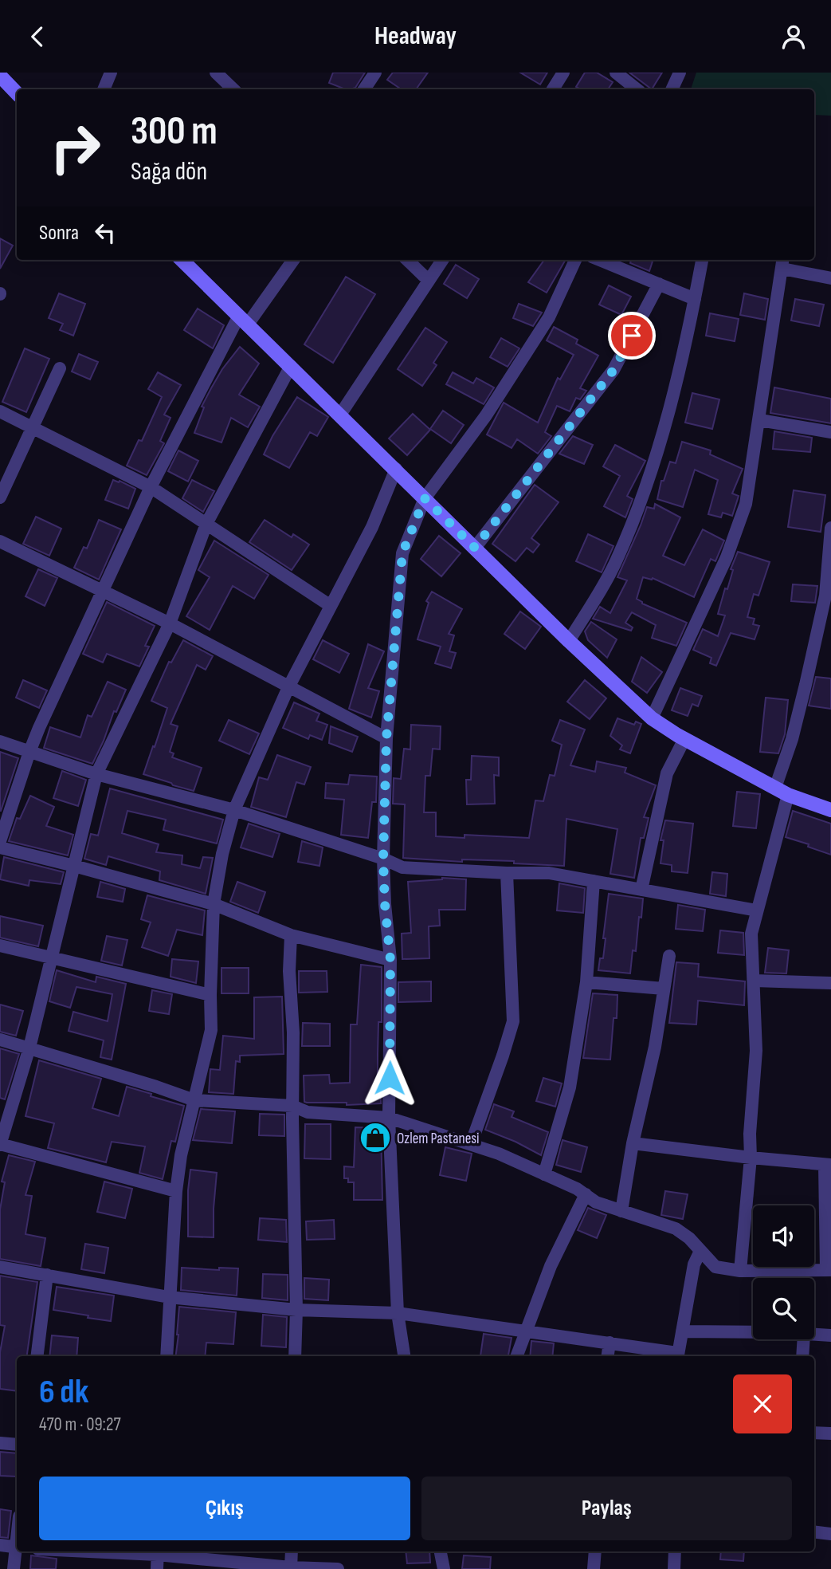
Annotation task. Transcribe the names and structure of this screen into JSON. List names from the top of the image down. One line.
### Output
{"places":{"shop":["Ozlem Pastanesi"]},"page":{"header":"Headway","turn":["300 m","Sağa dön"],"then":"Sonra","heading":["6 dk","470 m · 09:27"],"buttons":["Çıkış","Paylaş"]}}
